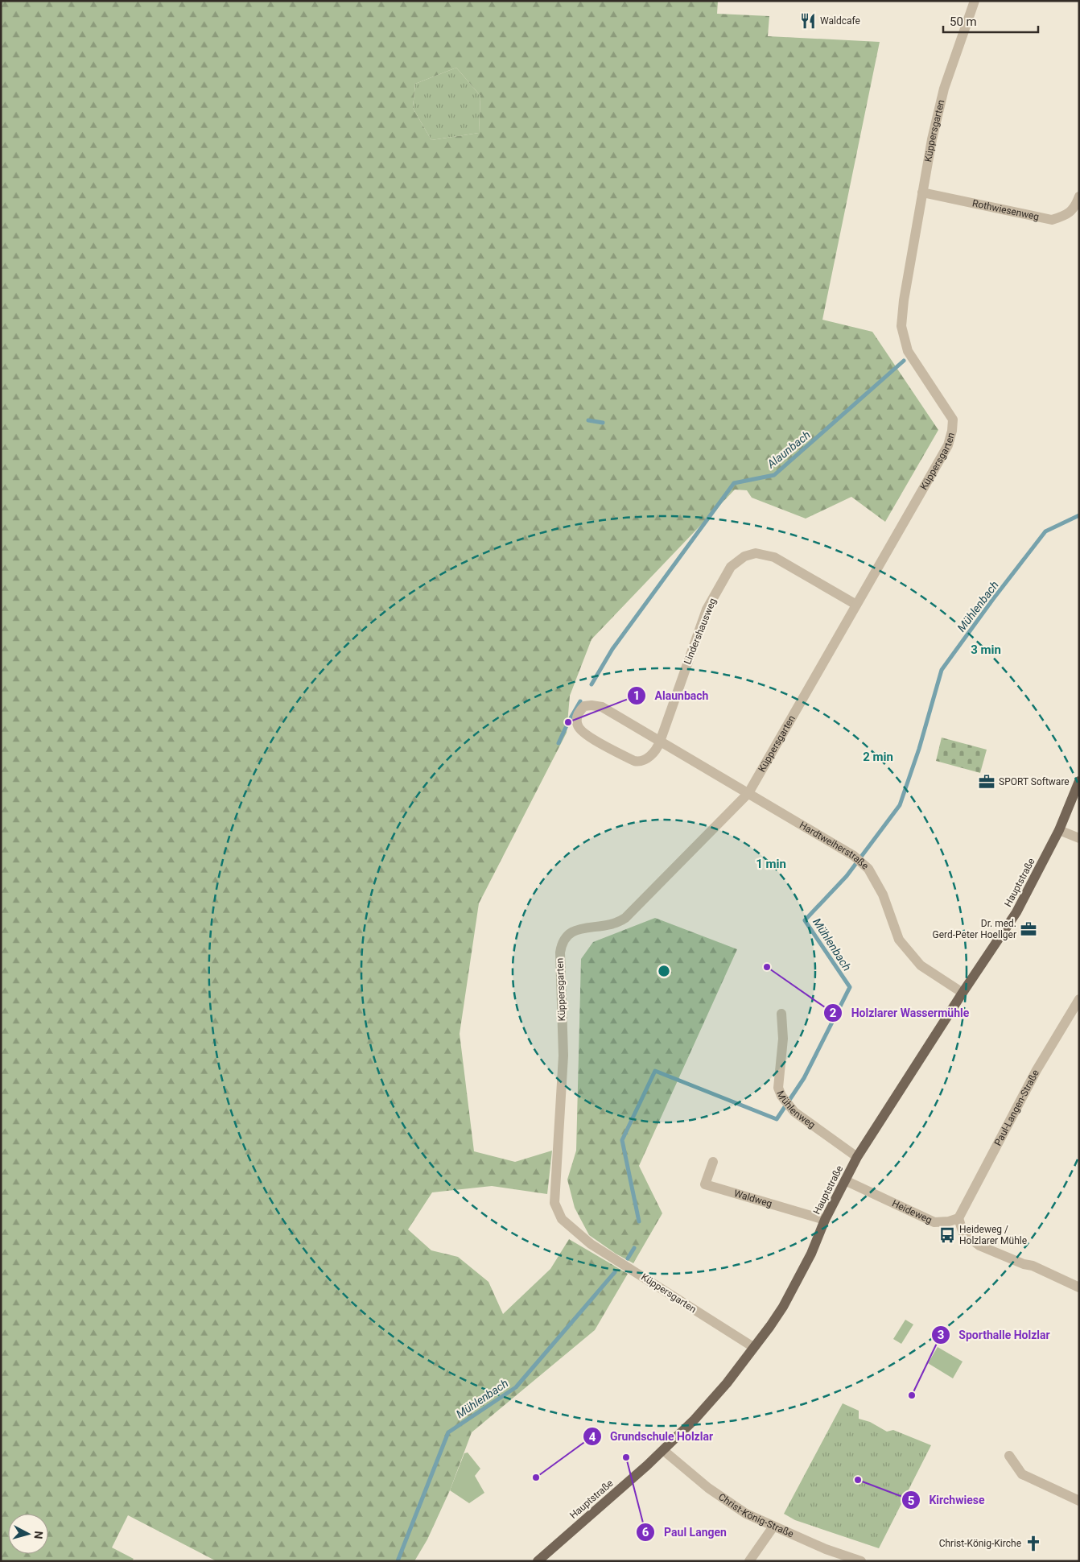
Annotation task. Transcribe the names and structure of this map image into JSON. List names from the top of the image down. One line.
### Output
{"streets":{"main road":["Hauptstraße"],"street":["Küppersgarten","Rothwiesenweg","Lindershausweg","Hardtweiherstraße","Mühlenweg","Paul-Langen-Straße","Waldweg","Heideweg","Christ-König-Straße"]},"crossings":[["Küppersgarten","Rothwiesenweg"],["Küppersgarten","Lindershausweg"],["Küppersgarten","Hardtweiherstraße"],["Küppersgarten","Hauptstraße"],["Lindershausweg","Hardtweiherstraße"],["Hardtweiherstraße","Hauptstraße"],["Hauptstraße","Mühlenweg"],["Hauptstraße","Waldweg"],["Hauptstraße","Heideweg"],["Hauptstraße","Christ-König-Straße"],["Paul-Langen-Straße","Heideweg"]],"water":["Alaunbach","Mühlenbach"],"places":{"restaurant":["Waldcafe"],"other":["Alaunbach","Holzlarer Wassermühle","Sporthalle Holzlar","Paul Langen","Grundschule Holzlar","Kirchwiese"],"office":["SPORT Software","Dr. med. Gerd-Peter Hoellger"],"bus stop":["Heideweg / Holzlarer Mühle"],"church":["Christ-König-Kirche"]},"scale_bar":"50 m","north":"right","rings":["3 min","2 min","1 min"]}
